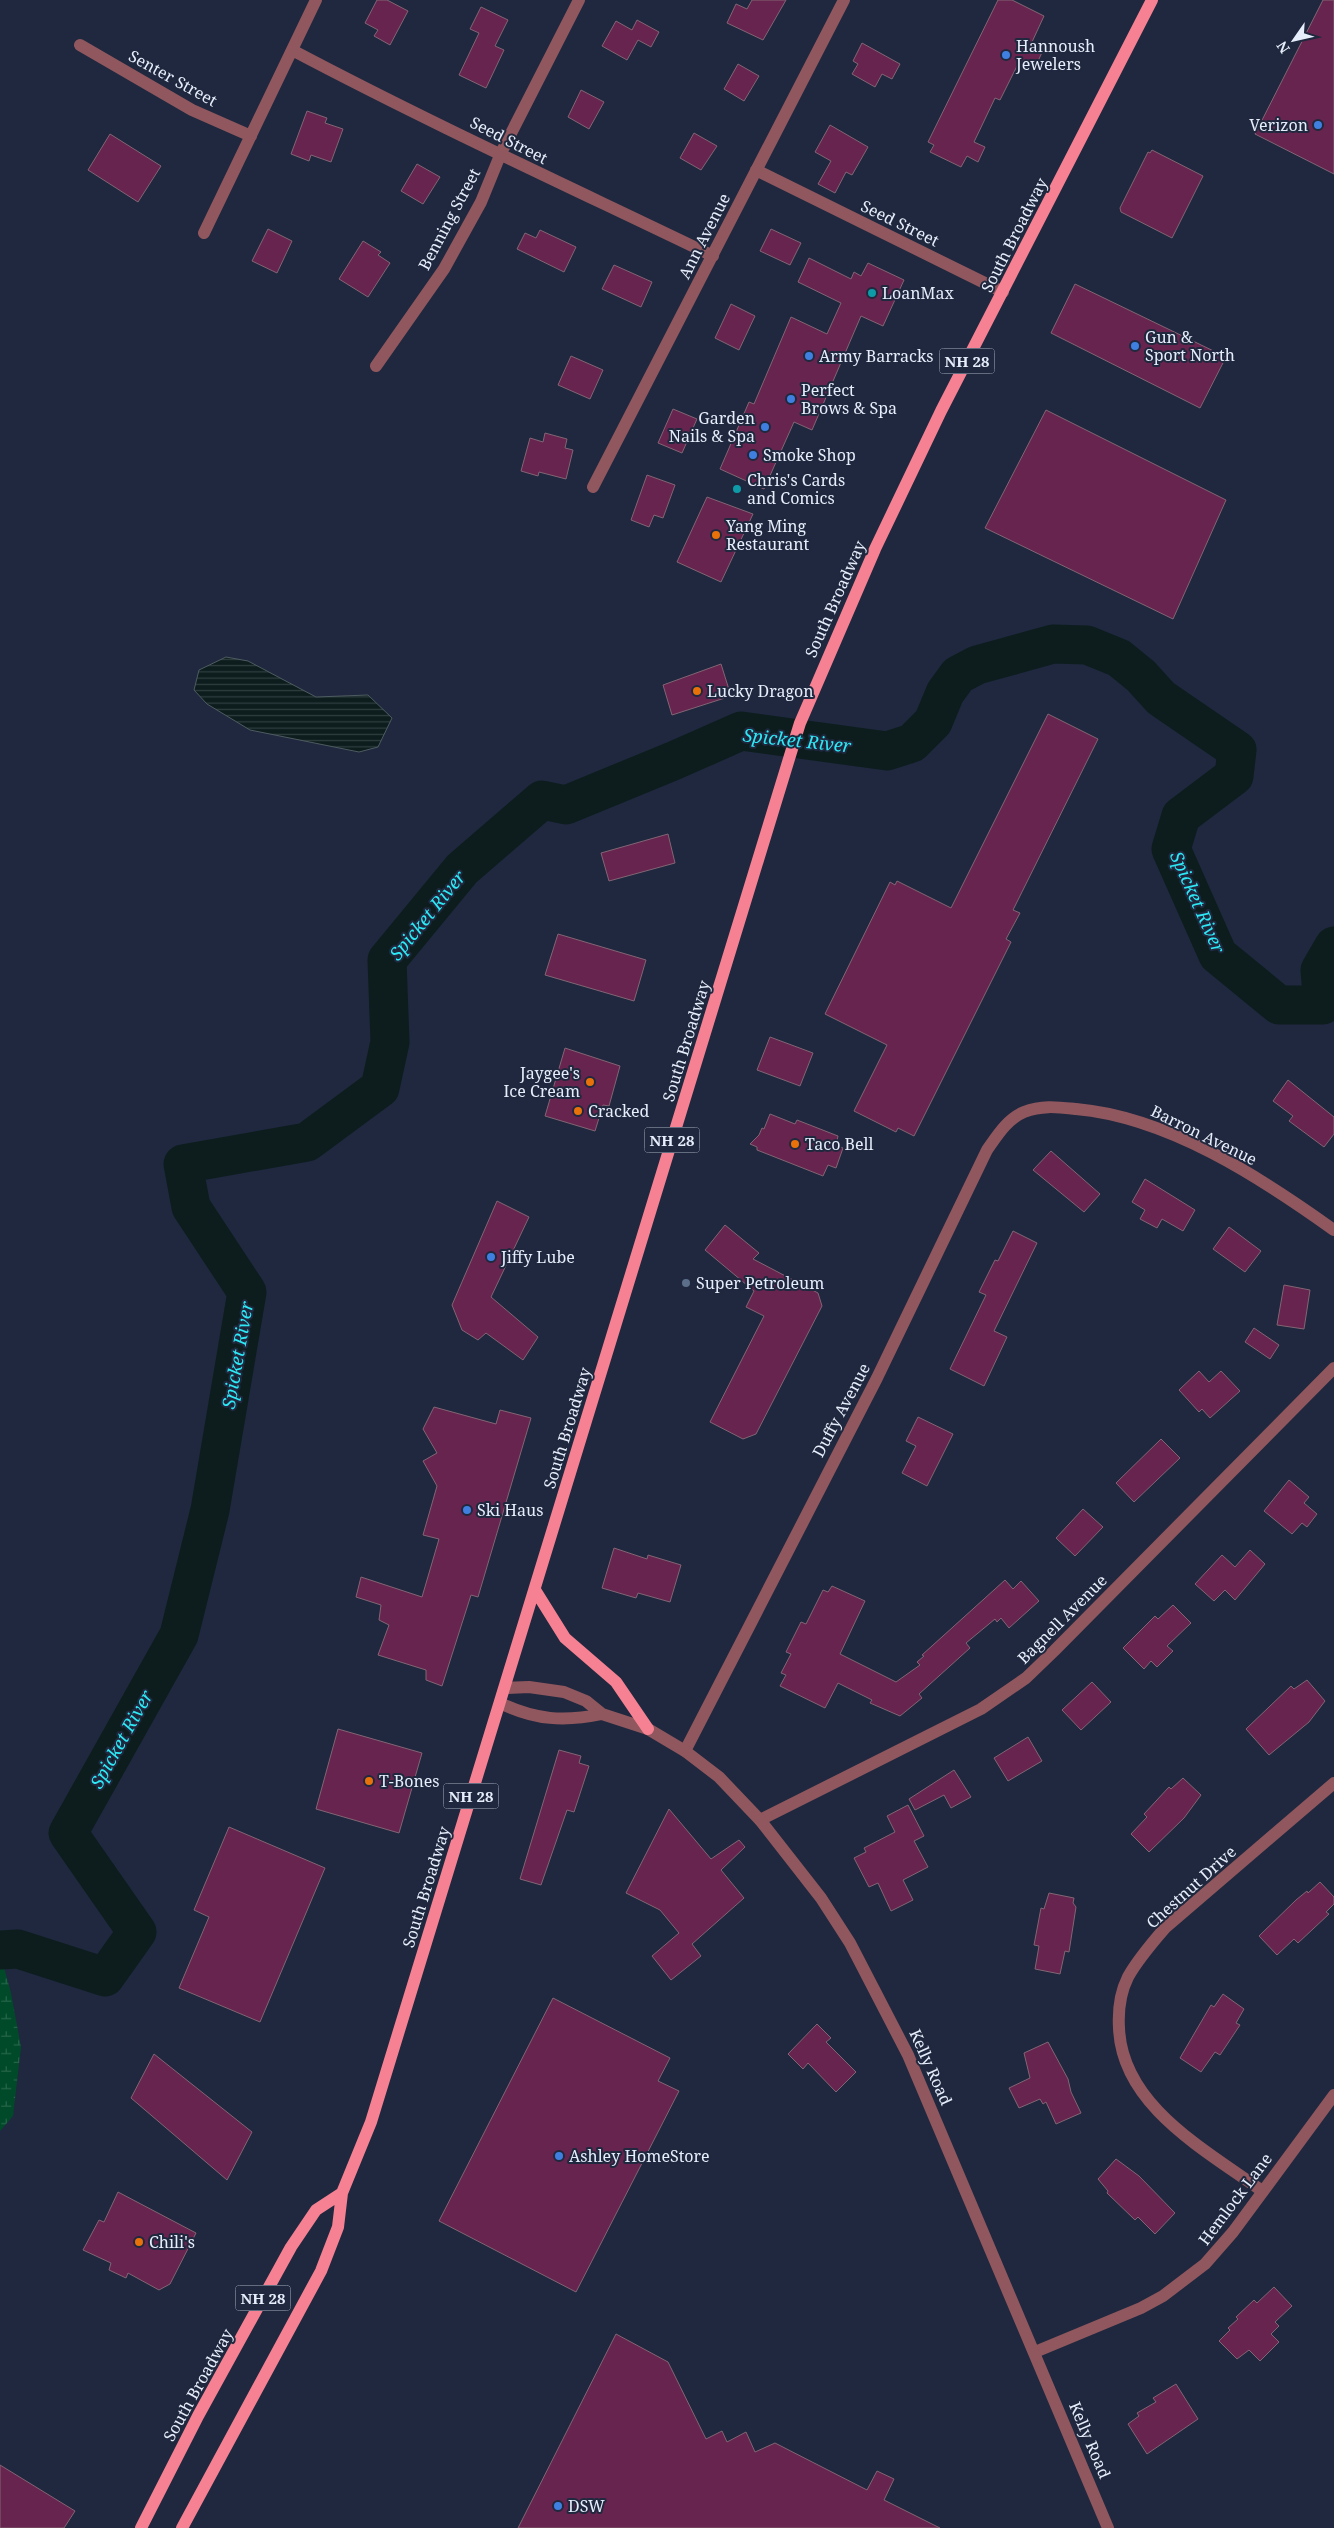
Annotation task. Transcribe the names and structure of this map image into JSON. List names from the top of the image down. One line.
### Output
{"streets":{"main road":["South Broadway","NH 28"],"street":["Senter Street","Seed Street","Benning Street","Ann Avenue","Barron Avenue","Duffy Avenue","Bagnell Avenue","Chestnut Drive","Kelly Road","Hemlock Lane"]},"crossings":[["Seed Street","Benning Street"],["Seed Street","South Broadway"],["Seed Street","Ann Avenue"],["South Broadway","Kelly Road"],["Barron Avenue","Duffy Avenue"],["Duffy Avenue","Kelly Road"],["Bagnell Avenue","Kelly Road"],["Chestnut Drive","Hemlock Lane"],["Kelly Road","Hemlock Lane"]],"water":["Spicket River"],"places":["Hannoush Jewelers","Verizon","LoanMax","Gun & Sport North","Army Barracks","Perfect Brows & Spa","Garden Nails & Spa","Smoke Shop","Chris's Cards and Comics","Yang Ming Restaurant","Lucky Dragon","Jaygee's Ice Cream","Cracked","Taco Bell","Jiffy Lube","Super Petroleum","Ski Haus","T-Bones","Ashley HomeStore","Chili's","DSW"],"north":"bottom left"}
